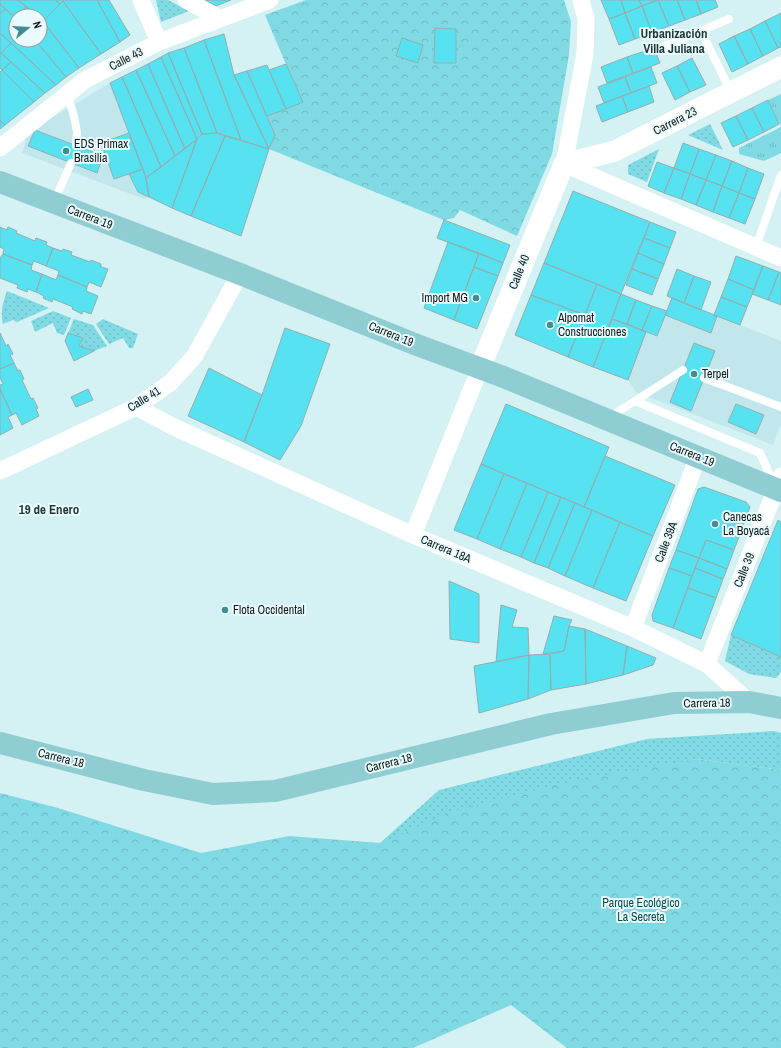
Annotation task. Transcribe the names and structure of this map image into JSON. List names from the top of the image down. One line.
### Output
{"streets":{"main road":["Carrera 19","Carrera 18"],"street":["Calle 43","Carrera 23","Calle 40","Calle 41","Calle 39A","Carrera 18A","Calle 39"]},"crossings":[["Carrera 23","Calle 40"],["Carrera 19","Calle 40"],["Carrera 19","Calle 41"],["Carrera 19","Calle 39A"],["Carrera 19","Calle 39"],["Calle 40","Carrera 18A"],["Calle 41","Carrera 18A"],["Calle 39A","Carrera 18A"],["Carrera 18A","Calle 39"],["Carrera 18A","Carrera 18"]],"districts":["Urbanización Villa Juliana","19 de Enero"],"parks":["Parque Ecológico La Secreta"],"places":["EDS Primax Brasilia","Import MG","Alpomat Construcciones","Terpel","Canecas La Boyacá","Flota Occidental"],"north":"right"}
